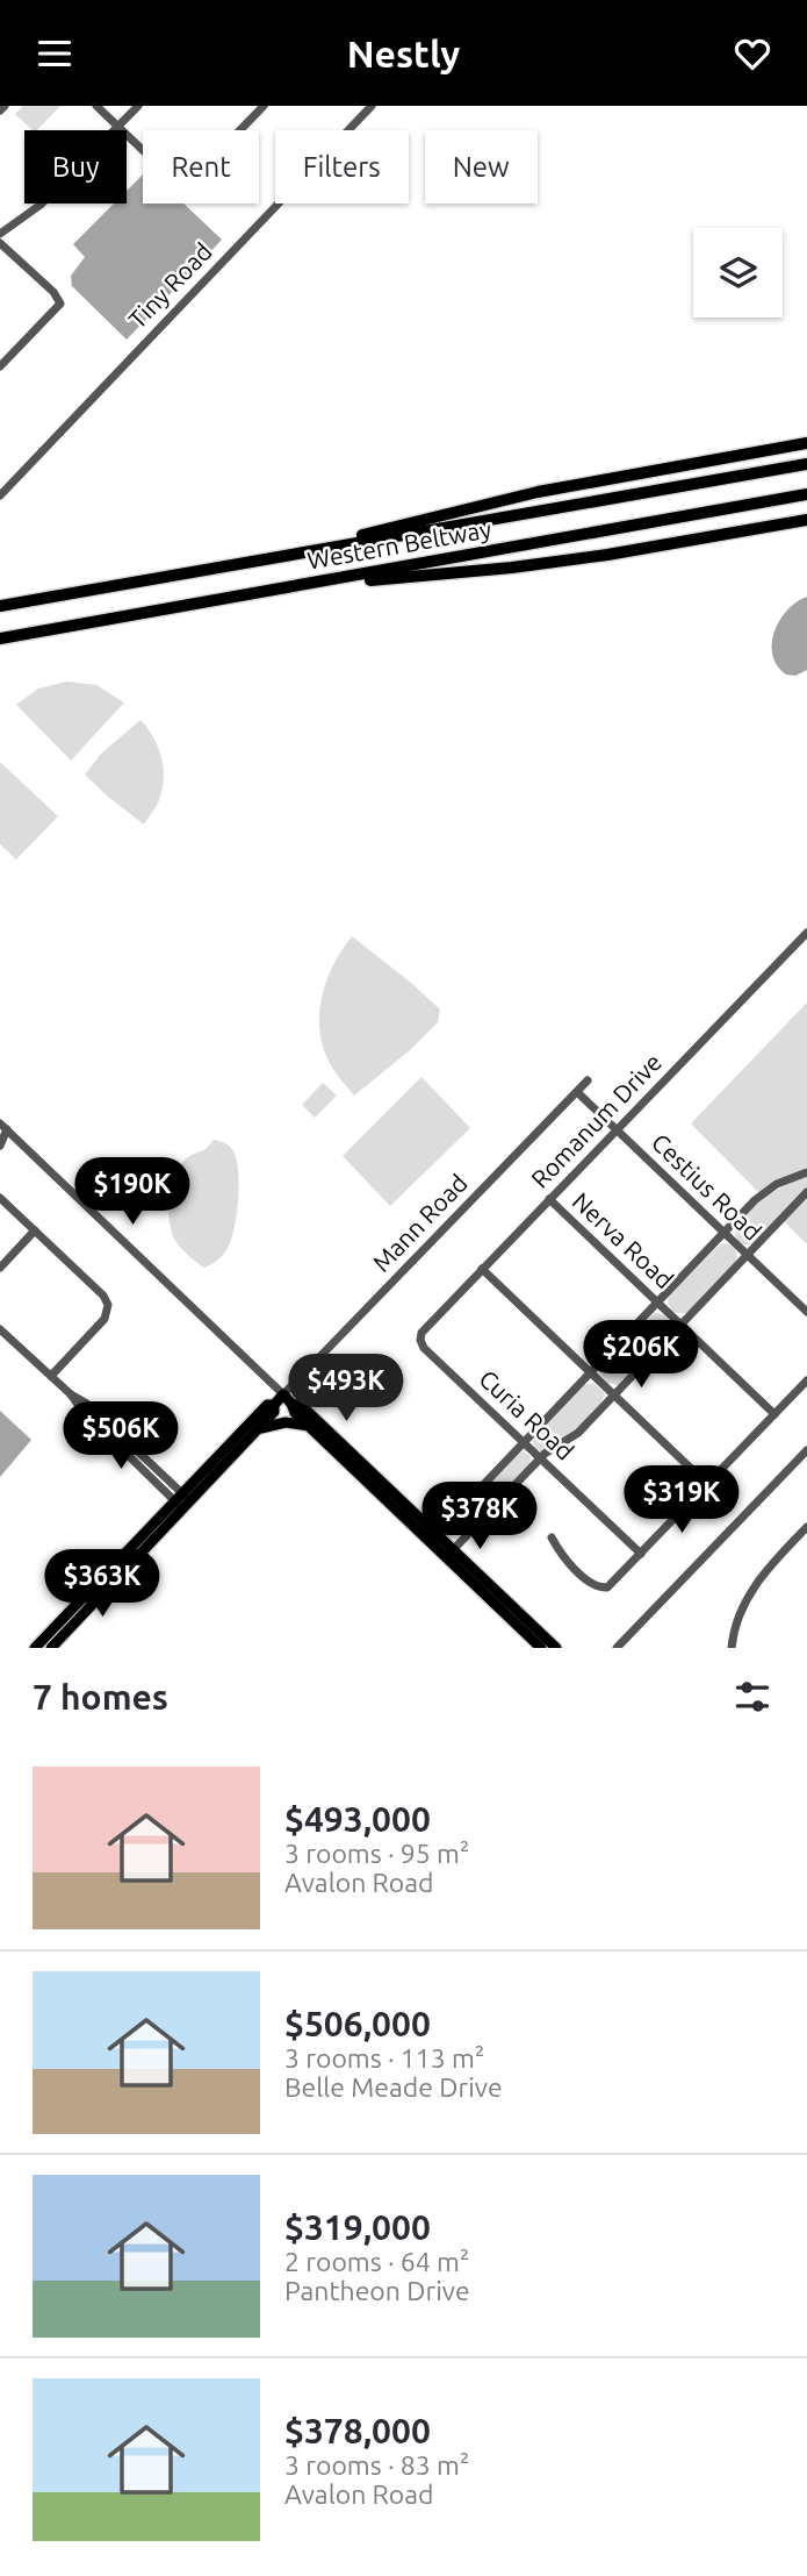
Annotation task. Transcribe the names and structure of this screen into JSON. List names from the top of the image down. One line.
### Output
{"streets":{"highway":["Western Beltway"],"street":["Tiny Road","Romanum Drive","Cestius Road","Mann Road","Nerva Road","Curia Road"]},"crossings":[["Romanum Drive","Cestius Road"],["Romanum Drive","Nerva Road"],["Romanum Drive","Curia Road"],["Cestius Road","Mann Road"]],"page":{"header":"Nestly","chip":["Buy","Rent","Filters","New"],"price":["$190K","$206K","$493K","$506K","$319K","$378K","$363K"],"heading":"7 homes","list":[{"name":"$493,000","note":"3 rooms · 95 m² · Avalon Road"},{"name":"$506,000","note":"3 rooms · 113 m² · Belle Meade Drive"},{"name":"$319,000","note":"2 rooms · 64 m² · Pantheon Drive"},{"name":"$378,000","note":"3 rooms · 83 m² · Avalon Road"}]}}
